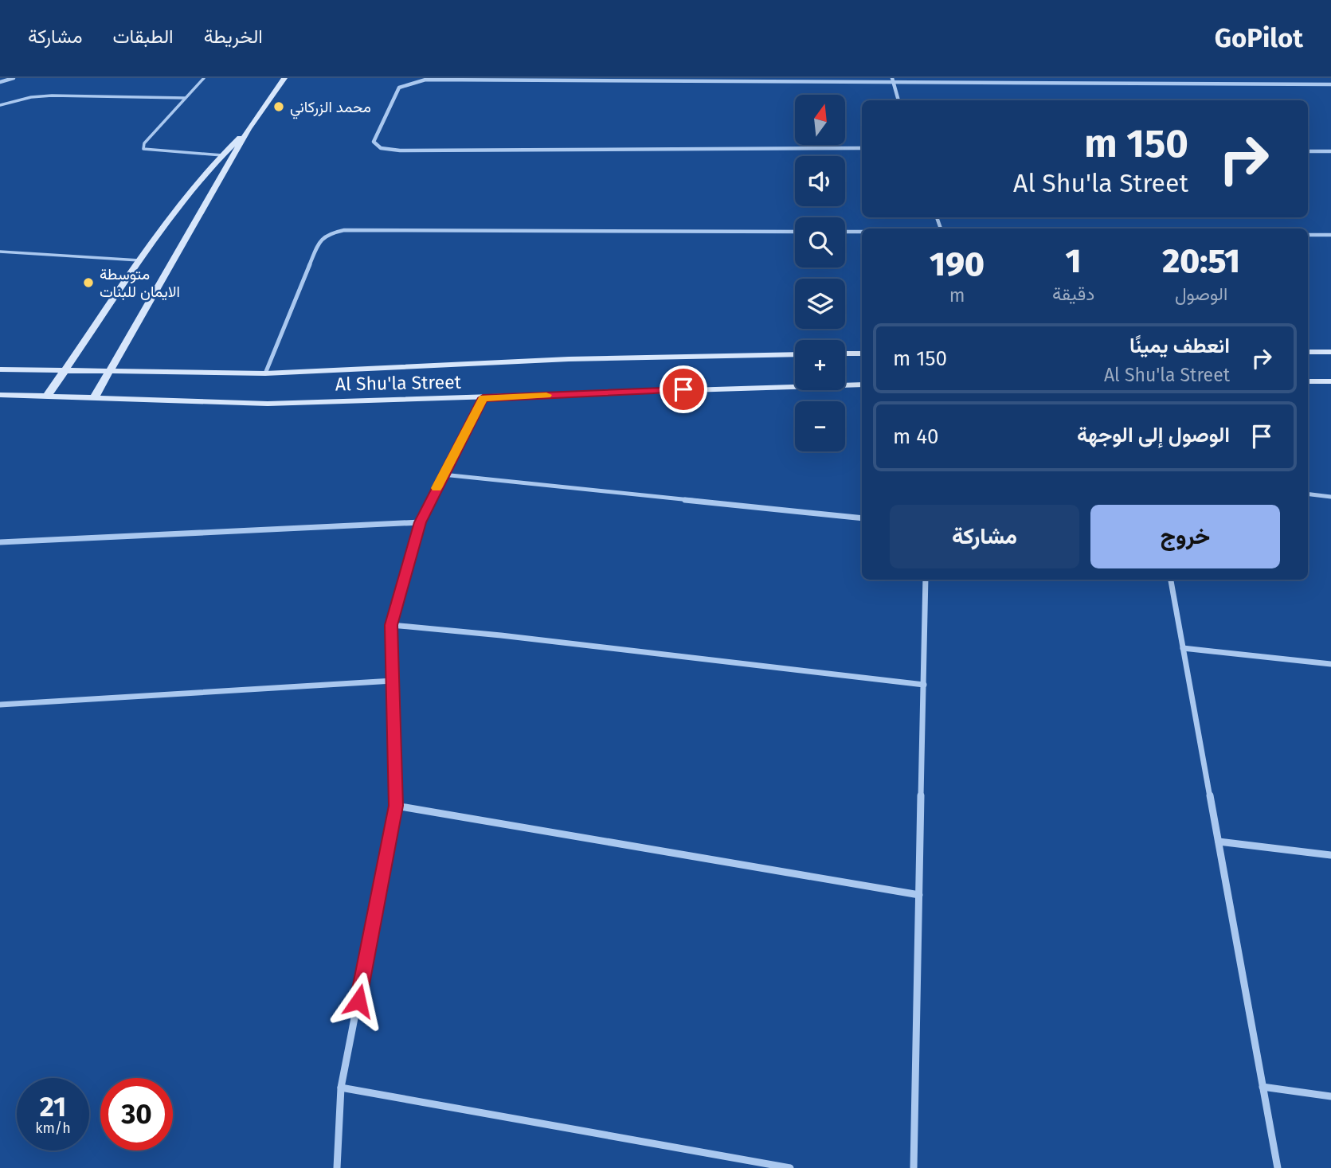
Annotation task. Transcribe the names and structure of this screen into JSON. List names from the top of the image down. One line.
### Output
{"streets":{"main road":["Al Shu'la Street"]},"places":["محمد الزركاني","متوسطة الايمان للبنات"],"north":"top","page":{"header":"GoPilot","nav":["الخريطة","الطبقات","مشاركة"],"map_buttons":["+","−"],"turn":["150 m","Al Shu'la Street"],"eta":["20:51","الوصول","1","دقيقة","190","m"],"list":[{"name":"انعطف يمينًا","note":"Al Shu'la Street","value":"150 m"},{"name":"الوصول إلى الوجهة","value":"40 m"}],"buttons":["خروج","مشاركة"],"speed":"21 km/h","limit":"30"}}
